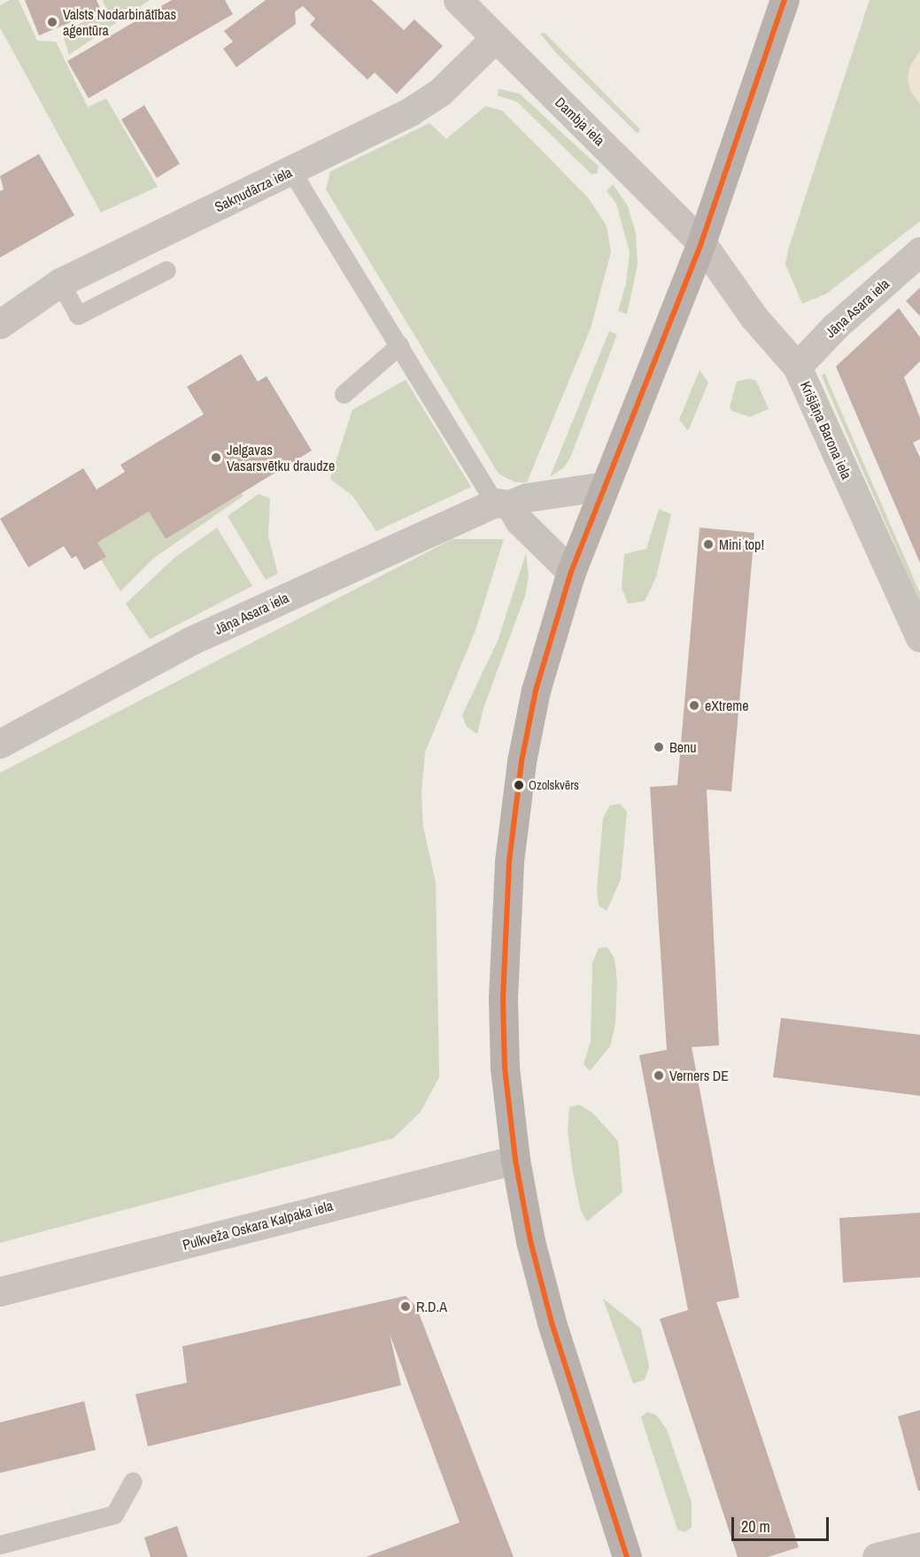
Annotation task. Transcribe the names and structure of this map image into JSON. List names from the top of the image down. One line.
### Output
{"streets":{"street":["Dambja iela","Sakņudārza iela","Jāņa Asara iela","Krišjāņa Barona iela","Pulkveža Oskara Kalpaka iela"]},"crossings":[["Dambja iela","Sakņudārza iela"],["Dambja iela","Krišjāņa Barona iela"],["Jāņa Asara iela","Krišjāņa Barona iela"]],"places":["Valsts Nodarbinātības aģentūra","Jelgavas Vasarsvētku draudze","Mini top!","eXtreme","Benu","Ozolskvērs","Verners DE","R.D.A"],"scale_bar":"20 m"}
